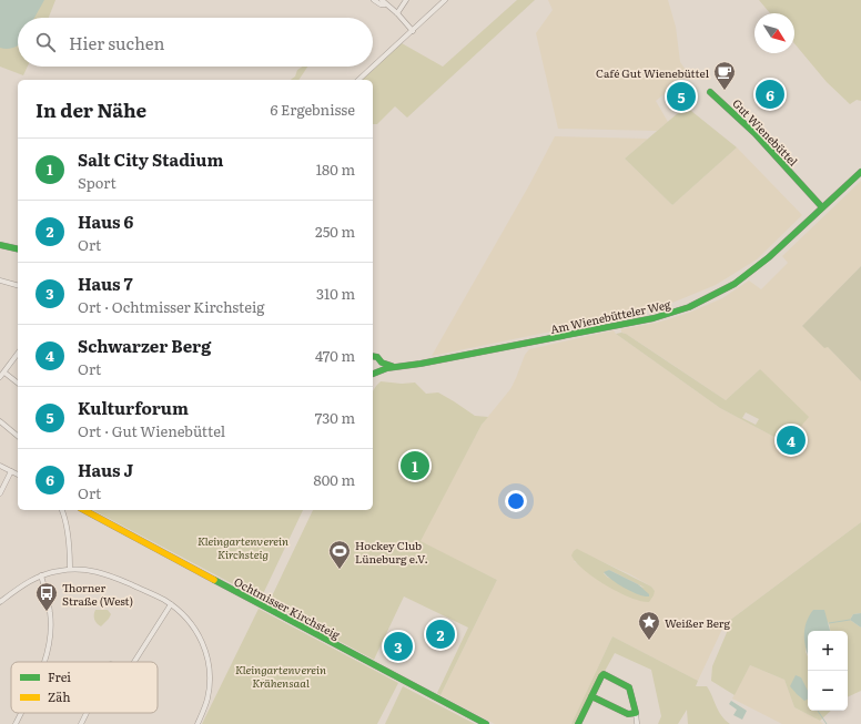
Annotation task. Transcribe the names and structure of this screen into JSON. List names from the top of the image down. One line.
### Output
{"streets":{"street":["Gut Wienebüttel","Am Wienebütteler Weg","Ochtmisser Kirchsteig"]},"crossings":[["Gut Wienebüttel","Am Wienebütteler Weg"]],"parks":["Kleingartenverein Kirchsteig","Kleingartenverein Krähensaal"],"places":{"cafe":["Café Gut Wienebüttel"],"sports":["Hockey Club Lüneburg e.V."],"bus stop":["Thorner Straße (West)"],"place":["Weißer Berg"]},"legend":["Frei","Zäh"],"north":"bottom right","page":{"search":"Hier suchen","pins":["6","5","4","1","2","3"],"heading":["In der Nähe","6 Ergebnisse"],"list":[{"mark":"1","name":"Salt City Stadium","note":"Sport","value":"180 m"},{"mark":"2","name":"Haus 6","note":"Ort","value":"250 m"},{"mark":"3","name":"Haus 7","note":"Ort · Ochtmisser Kirchsteig","value":"310 m"},{"mark":"4","name":"Schwarzer Berg","note":"Ort","value":"470 m"},{"mark":"5","name":"Kulturforum","note":"Ort · Gut Wienebüttel","value":"730 m"},{"mark":"6","name":"Haus J","note":"Ort","value":"800 m"}],"map_buttons":["+","−"]}}
